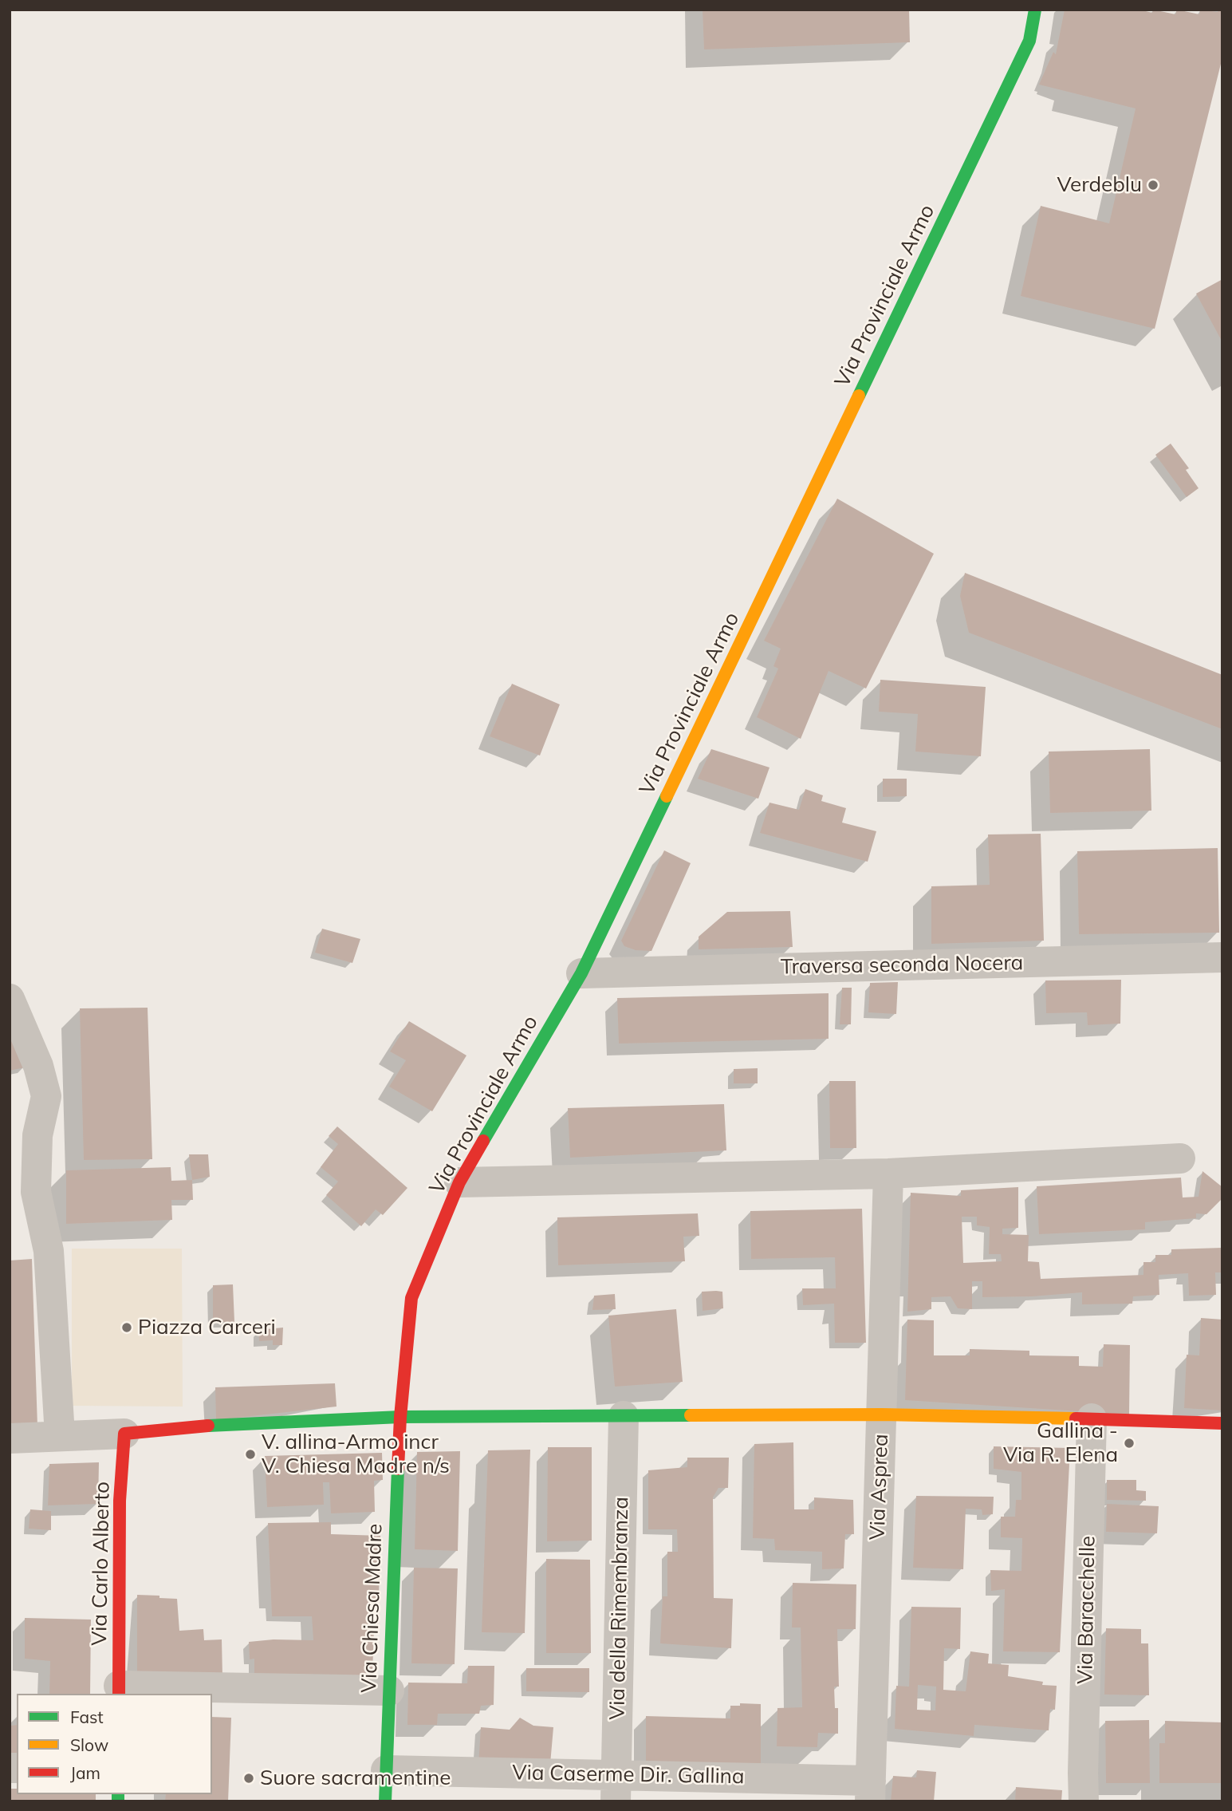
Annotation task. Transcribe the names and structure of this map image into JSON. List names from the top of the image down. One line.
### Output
{"streets":{"street":["Via Provinciale Armo","Traversa seconda Nocera","Via Asprea","Via Carlo Alberto","Via Chiesa Madre","Via della Rimembranza","Via Baracchelle","Via Caserme Dir. Gallina"]},"crossings":[["Via Provinciale Armo","Traversa seconda Nocera"],["Via Provinciale Armo","Via Chiesa Madre"],["Via Asprea","Via Caserme Dir. Gallina"],["Via Chiesa Madre","Via Caserme Dir. Gallina"],["Via della Rimembranza","Via Caserme Dir. Gallina"]],"places":["Verdeblu","Piazza Carceri","Gallina - Via R. Elena","V. allina-Armo incr V. Chiesa Madre n/s","Suore sacramentine"],"legend":["Fast","Slow","Jam"]}
